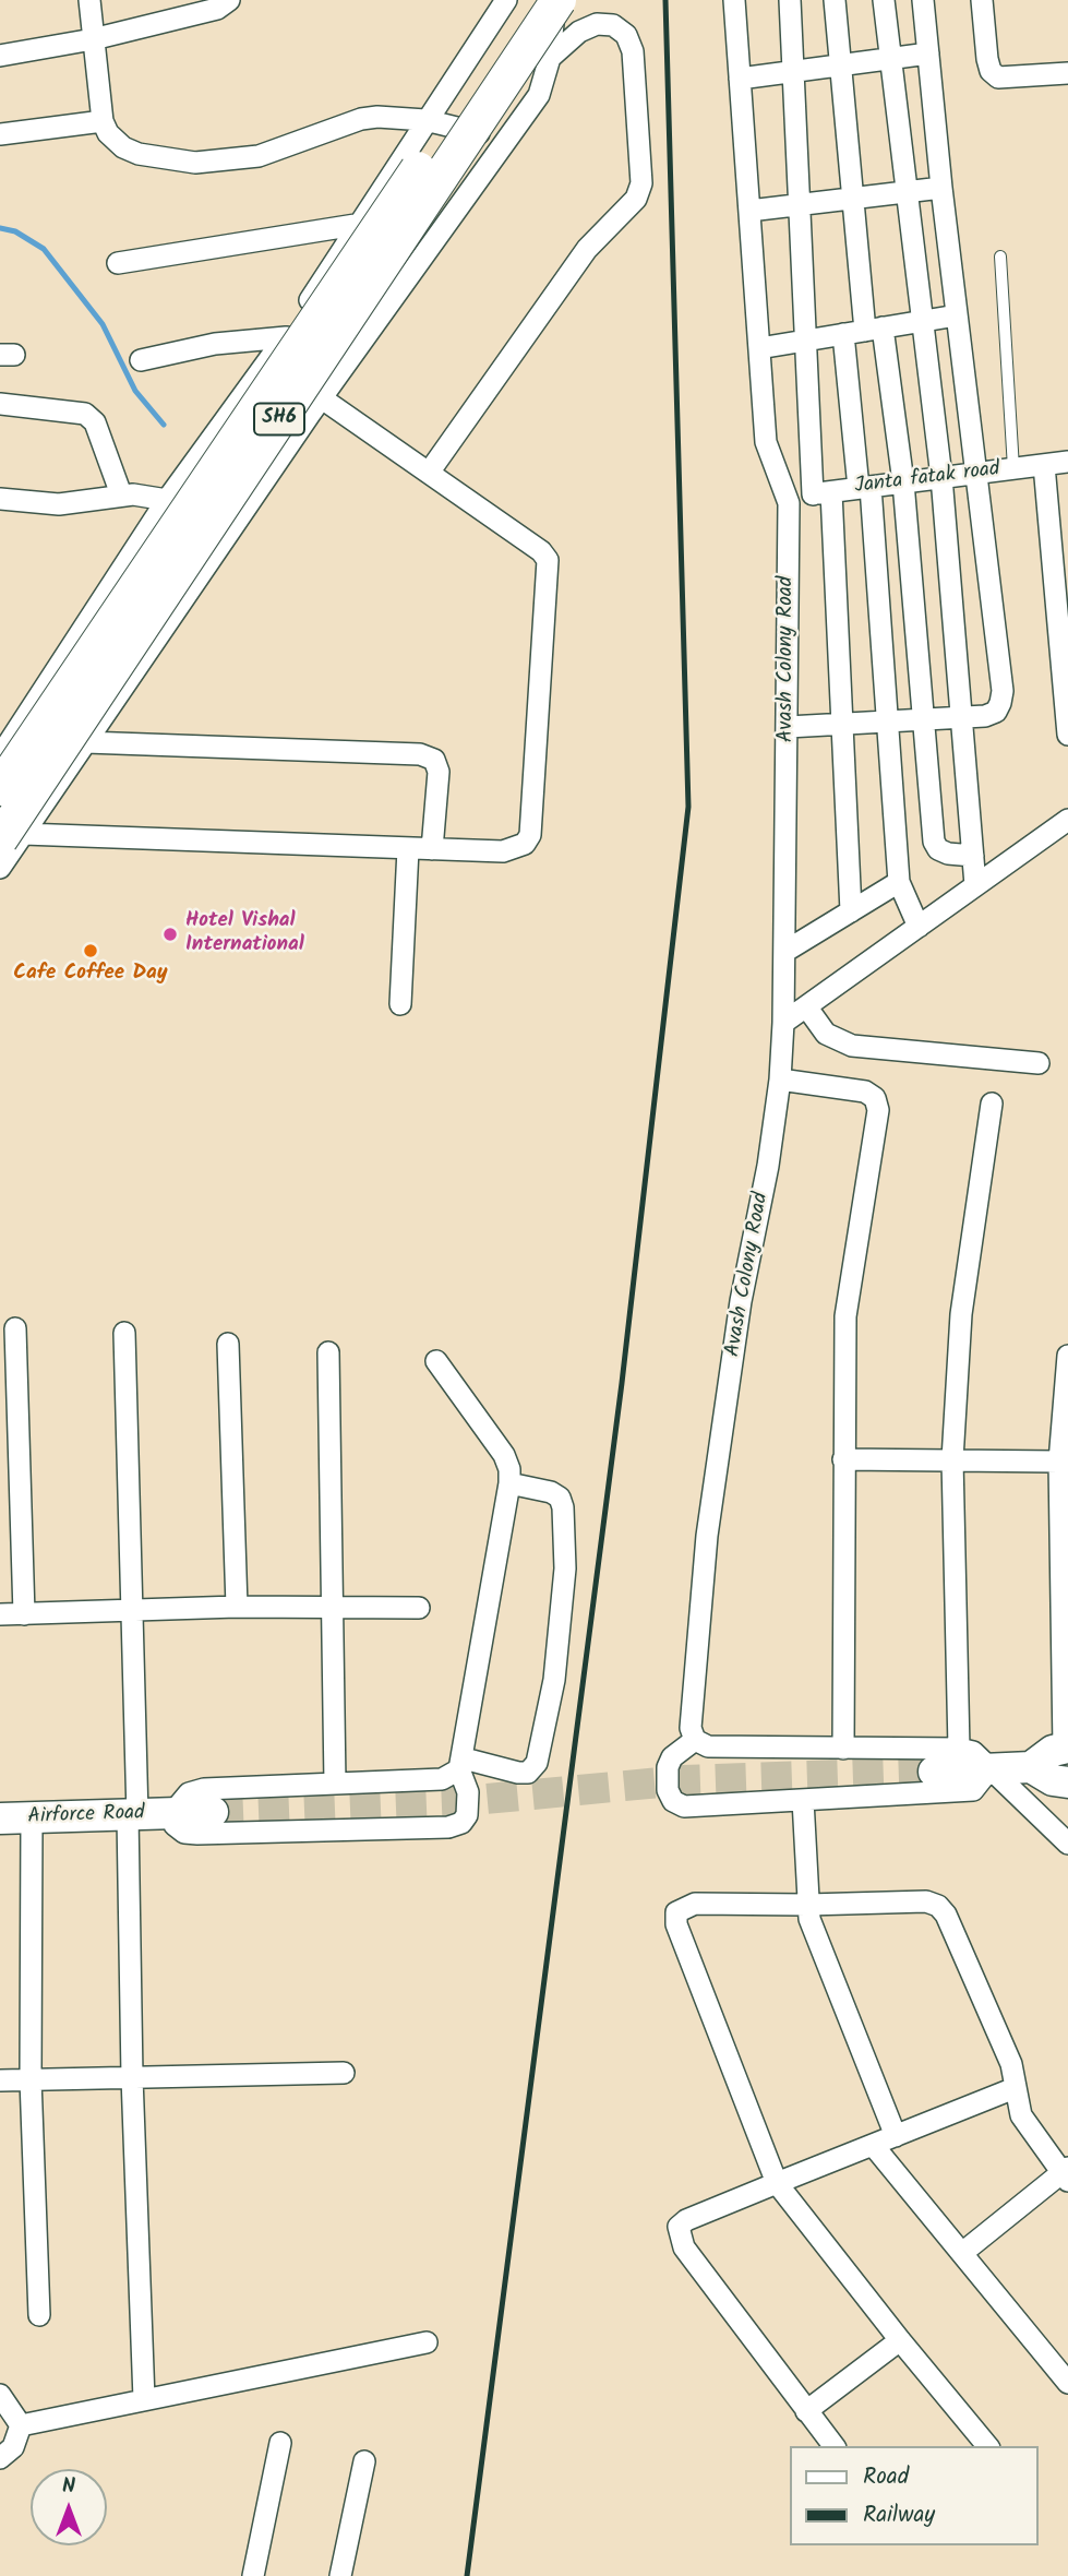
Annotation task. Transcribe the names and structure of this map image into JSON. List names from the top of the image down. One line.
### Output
{"streets":{"main road":["SH6","Airforce Road"],"street":["Janta fatak road","Avash Colony Road"]},"crossings":[["Janta fatak road","Avash Colony Road"]],"places":["Hotel Vishal International","Cafe Coffee Day"],"legend":["Road","Railway"],"north":"top"}
